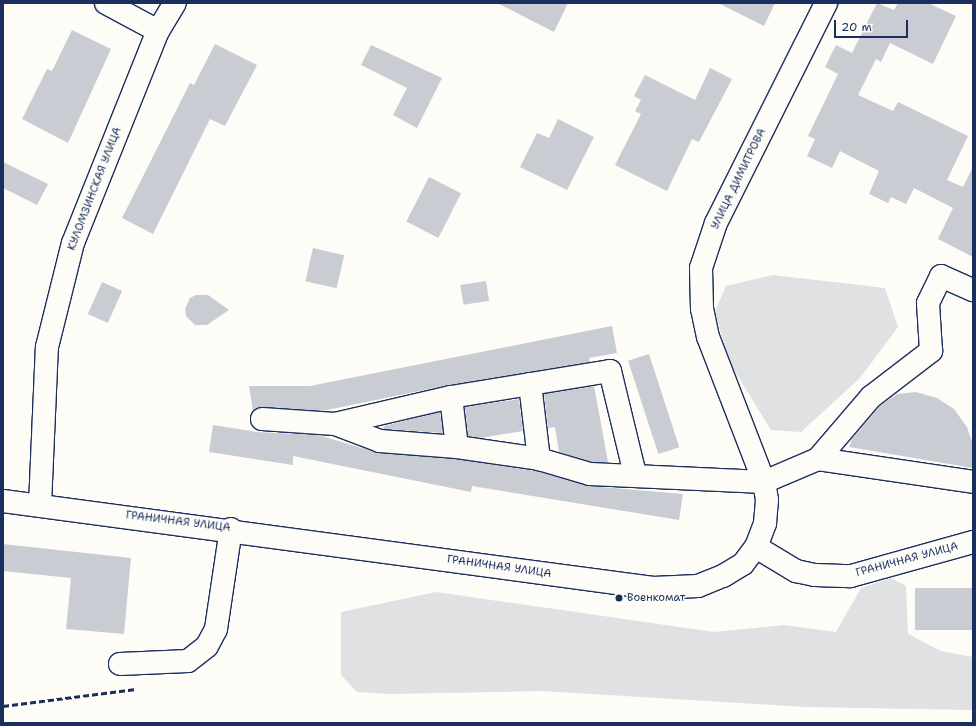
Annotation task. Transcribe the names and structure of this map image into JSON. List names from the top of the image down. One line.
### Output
{"streets":{"main road":["УЛИЦА ДИМИТРОВА","КУЛОМЗИНСКАЯ УЛИЦА","ГРАНИЧНАЯ УЛИЦА"]},"crossings":[["УЛИЦА ДИМИТРОВА","ГРАНИЧНАЯ УЛИЦА"],["КУЛОМЗИНСКАЯ УЛИЦА","ГРАНИЧНАЯ УЛИЦА"]],"places":["Военкомат"],"scale_bar":"20 m"}
